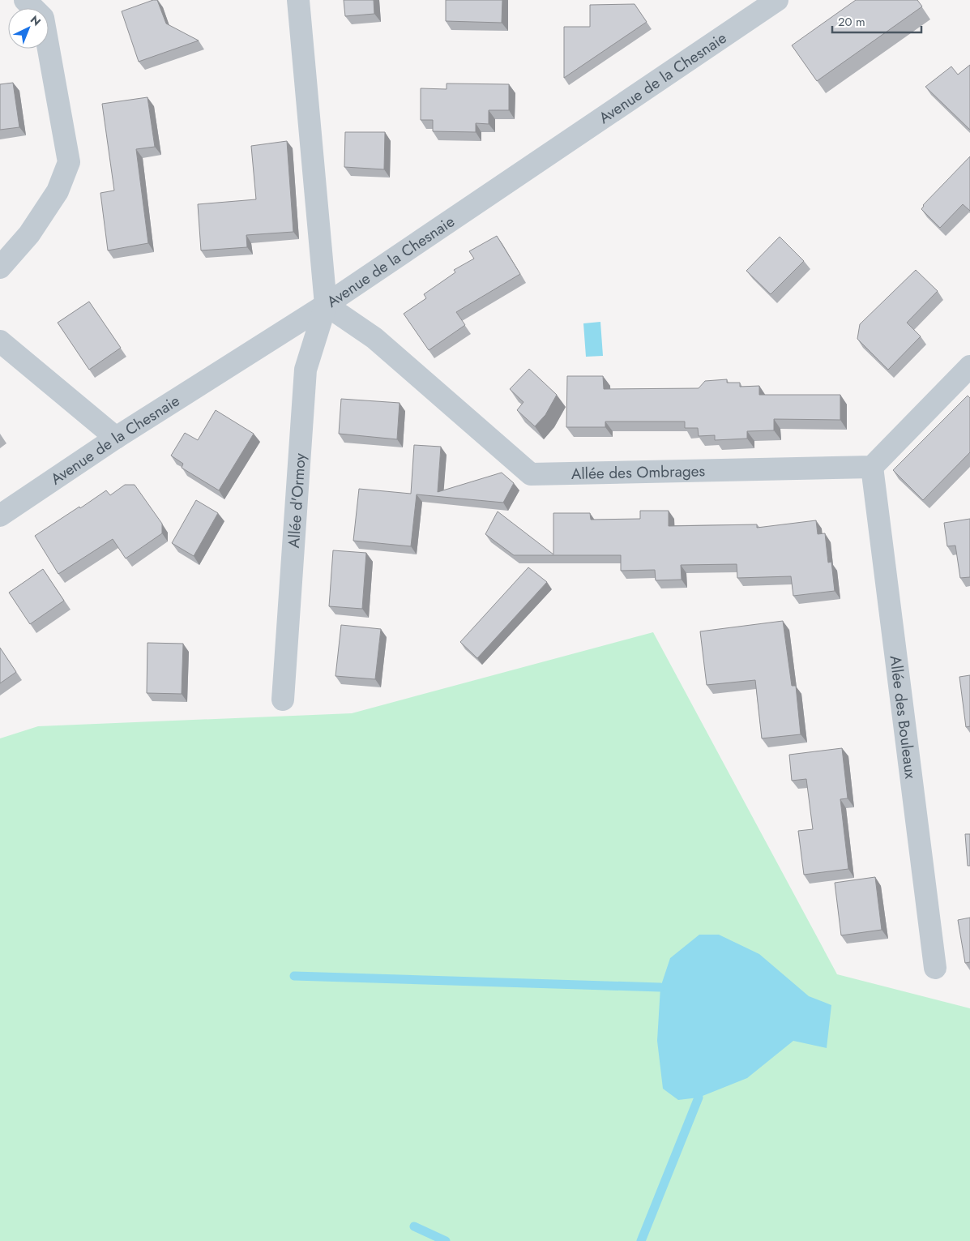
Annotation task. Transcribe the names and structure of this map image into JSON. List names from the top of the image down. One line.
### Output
{"streets":{"street":["Avenue de la Chesnaie","Allée des Ombrages","Allée d'Ormoy","Allée des Bouleaux"]},"crossings":[["Avenue de la Chesnaie","Allée des Ombrages"],["Avenue de la Chesnaie","Allée d'Ormoy"],["Allée des Ombrages","Allée d'Ormoy"],["Allée des Ombrages","Allée des Bouleaux"]],"scale_bar":"20 m","north":"top right"}
